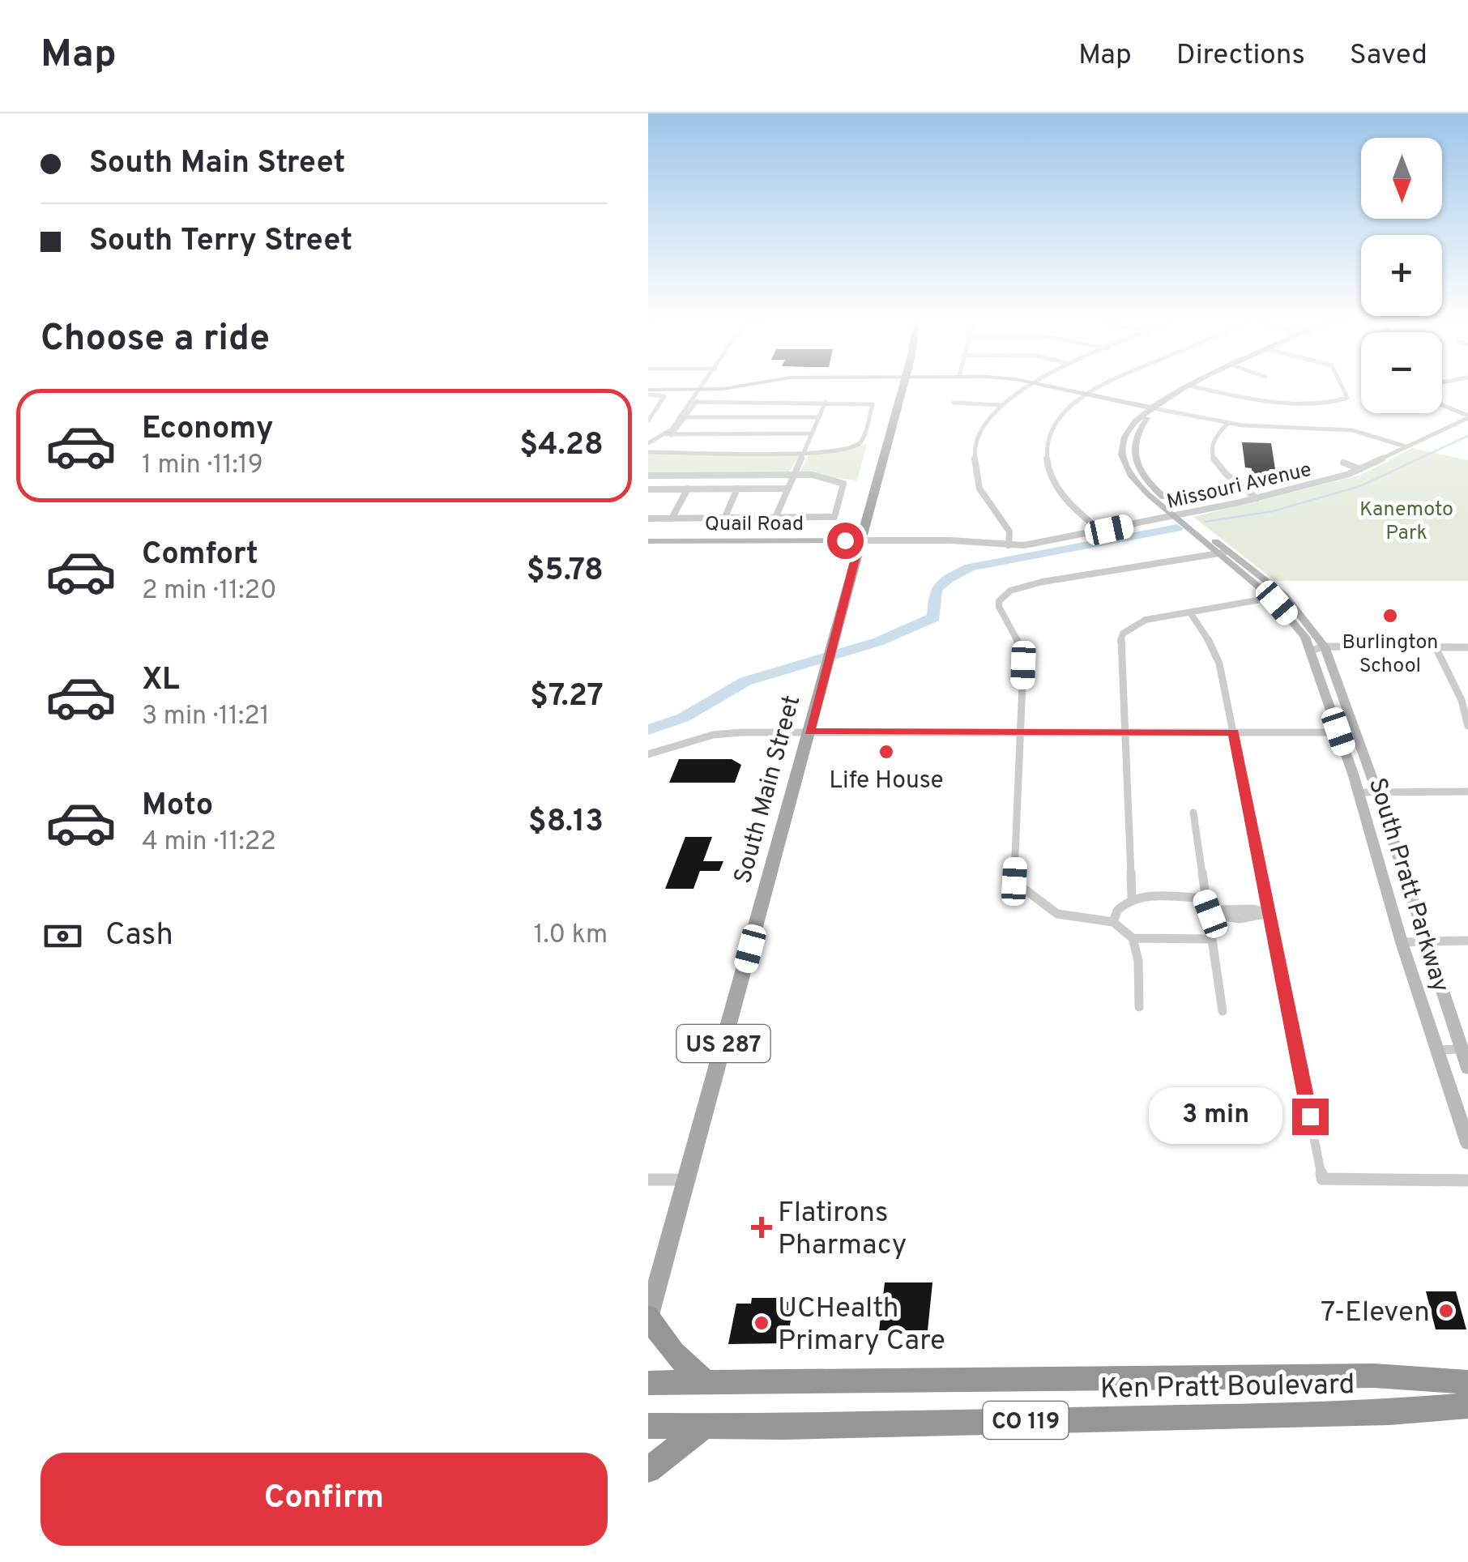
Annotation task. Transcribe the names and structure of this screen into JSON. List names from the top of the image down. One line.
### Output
{"streets":{"highway":["Ken Pratt Boulevard","CO 119"],"main road":["South Main Street","US 287"],"street":["Missouri Avenue","Quail Road","South Pratt Parkway"]},"crossings":[["Missouri Avenue","Quail Road"],["Missouri Avenue","South Main Street"],["Missouri Avenue","South Pratt Parkway"],["Quail Road","South Main Street"]],"parks":["Kanemoto Park"],"places":{"other":["Burlington School","Life House","7-Eleven","UCHealth Primary Care"],"health":["Flatirons Pharmacy"]},"north":"bottom","page":{"header":"Map","nav":["Map","Directions","Saved"],"banner":["South Main Street","South Terry Street"],"map_buttons":["+","−"],"heading":"Choose a ride","list":[{"name":"Economy","note":"1 min · 11:19","value":"$4.28"},{"name":"Comfort","note":"2 min · 11:20","value":"$5.78"},{"name":"XL","note":"3 min · 11:21","value":"$7.27"},{"name":"Moto","note":"4 min · 11:22","value":"$8.13"}],"pay":["Cash","1.0 km"],"bubble":"3 min","buttons":"Confirm"}}
